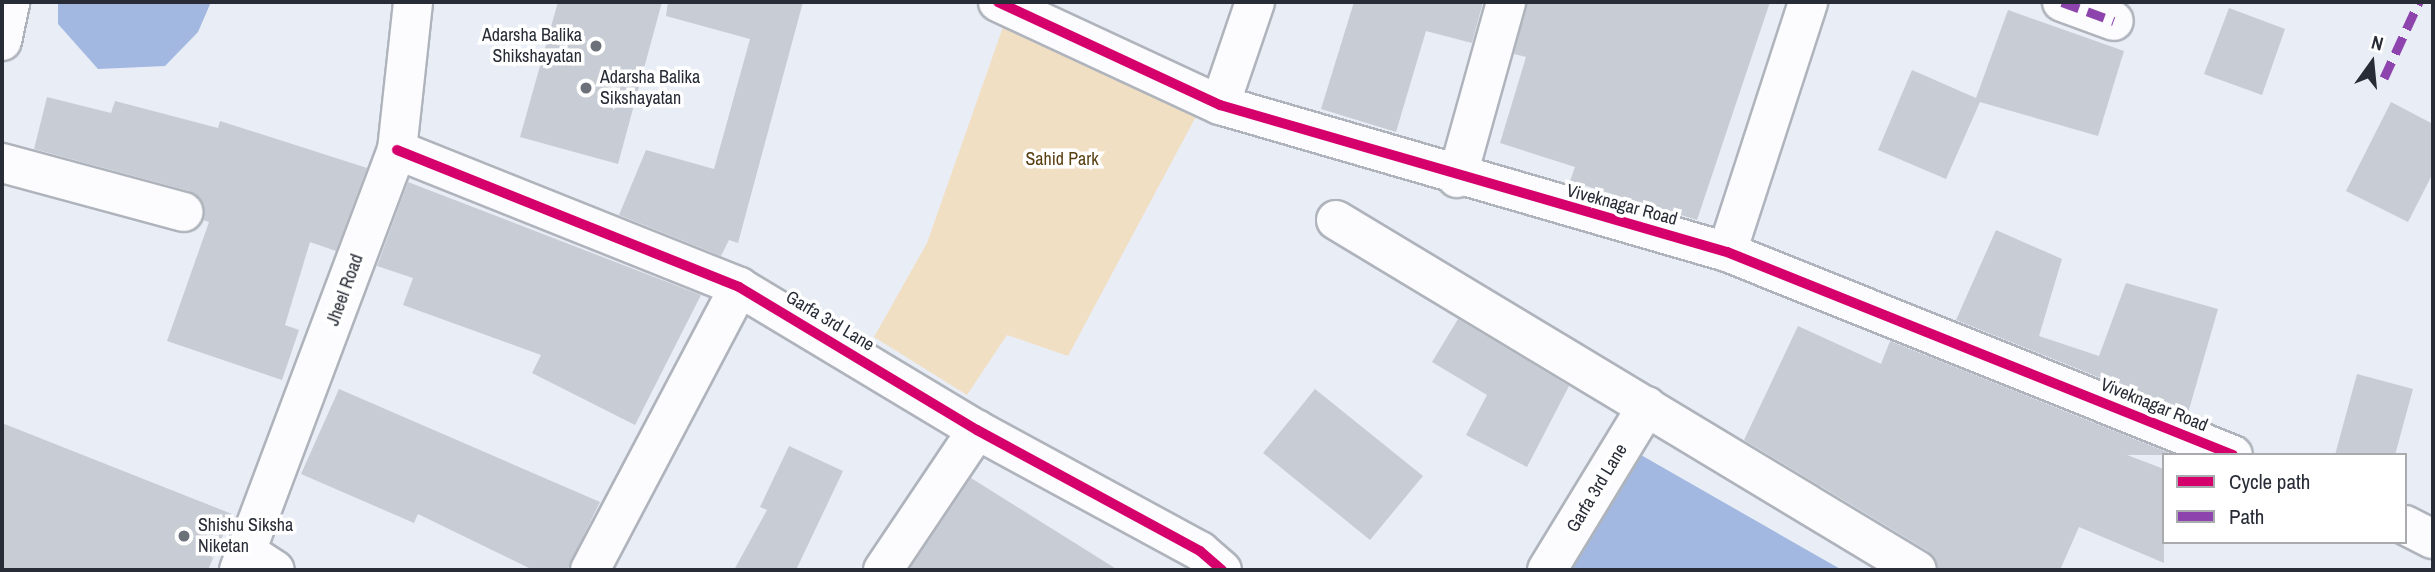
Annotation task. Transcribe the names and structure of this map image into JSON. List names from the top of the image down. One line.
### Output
{"streets":{"street":["Viveknagar Road","Jheel Road","Garfa 3rd Lane"]},"crossings":[["Jheel Road","Garfa 3rd Lane"]],"parks":["Sahid Park"],"places":["Adarsha Balika Shikshayatan","Adarsha Balika Sikshayatan","Shishu Siksha Niketan"],"legend":["Cycle path","Path"],"north":"top"}
